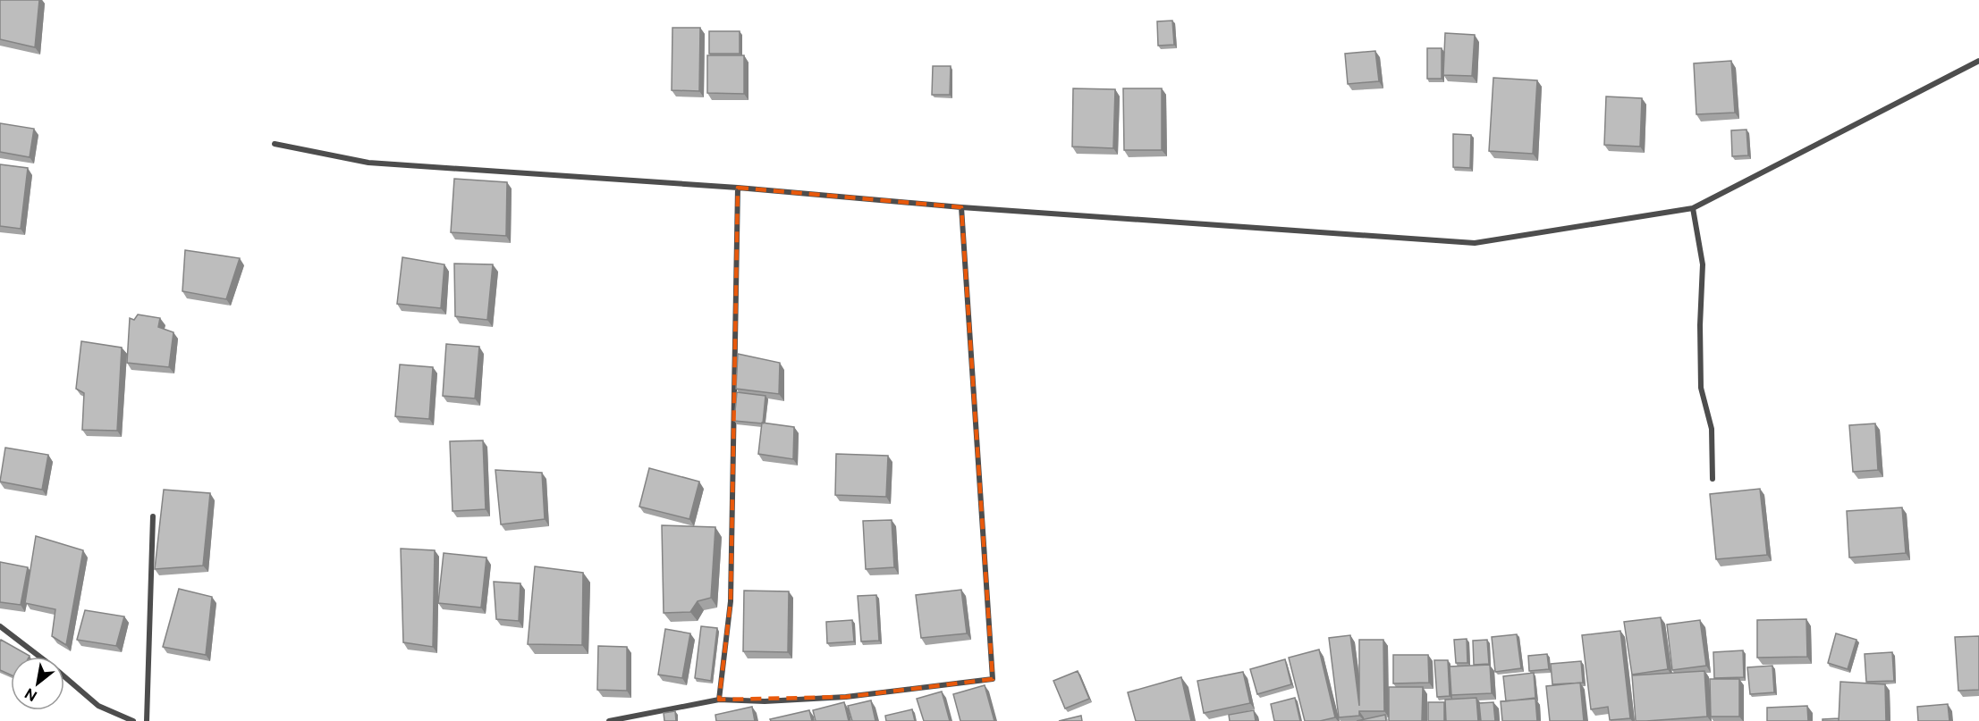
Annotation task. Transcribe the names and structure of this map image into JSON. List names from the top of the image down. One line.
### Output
{"north":"bottom left"}
